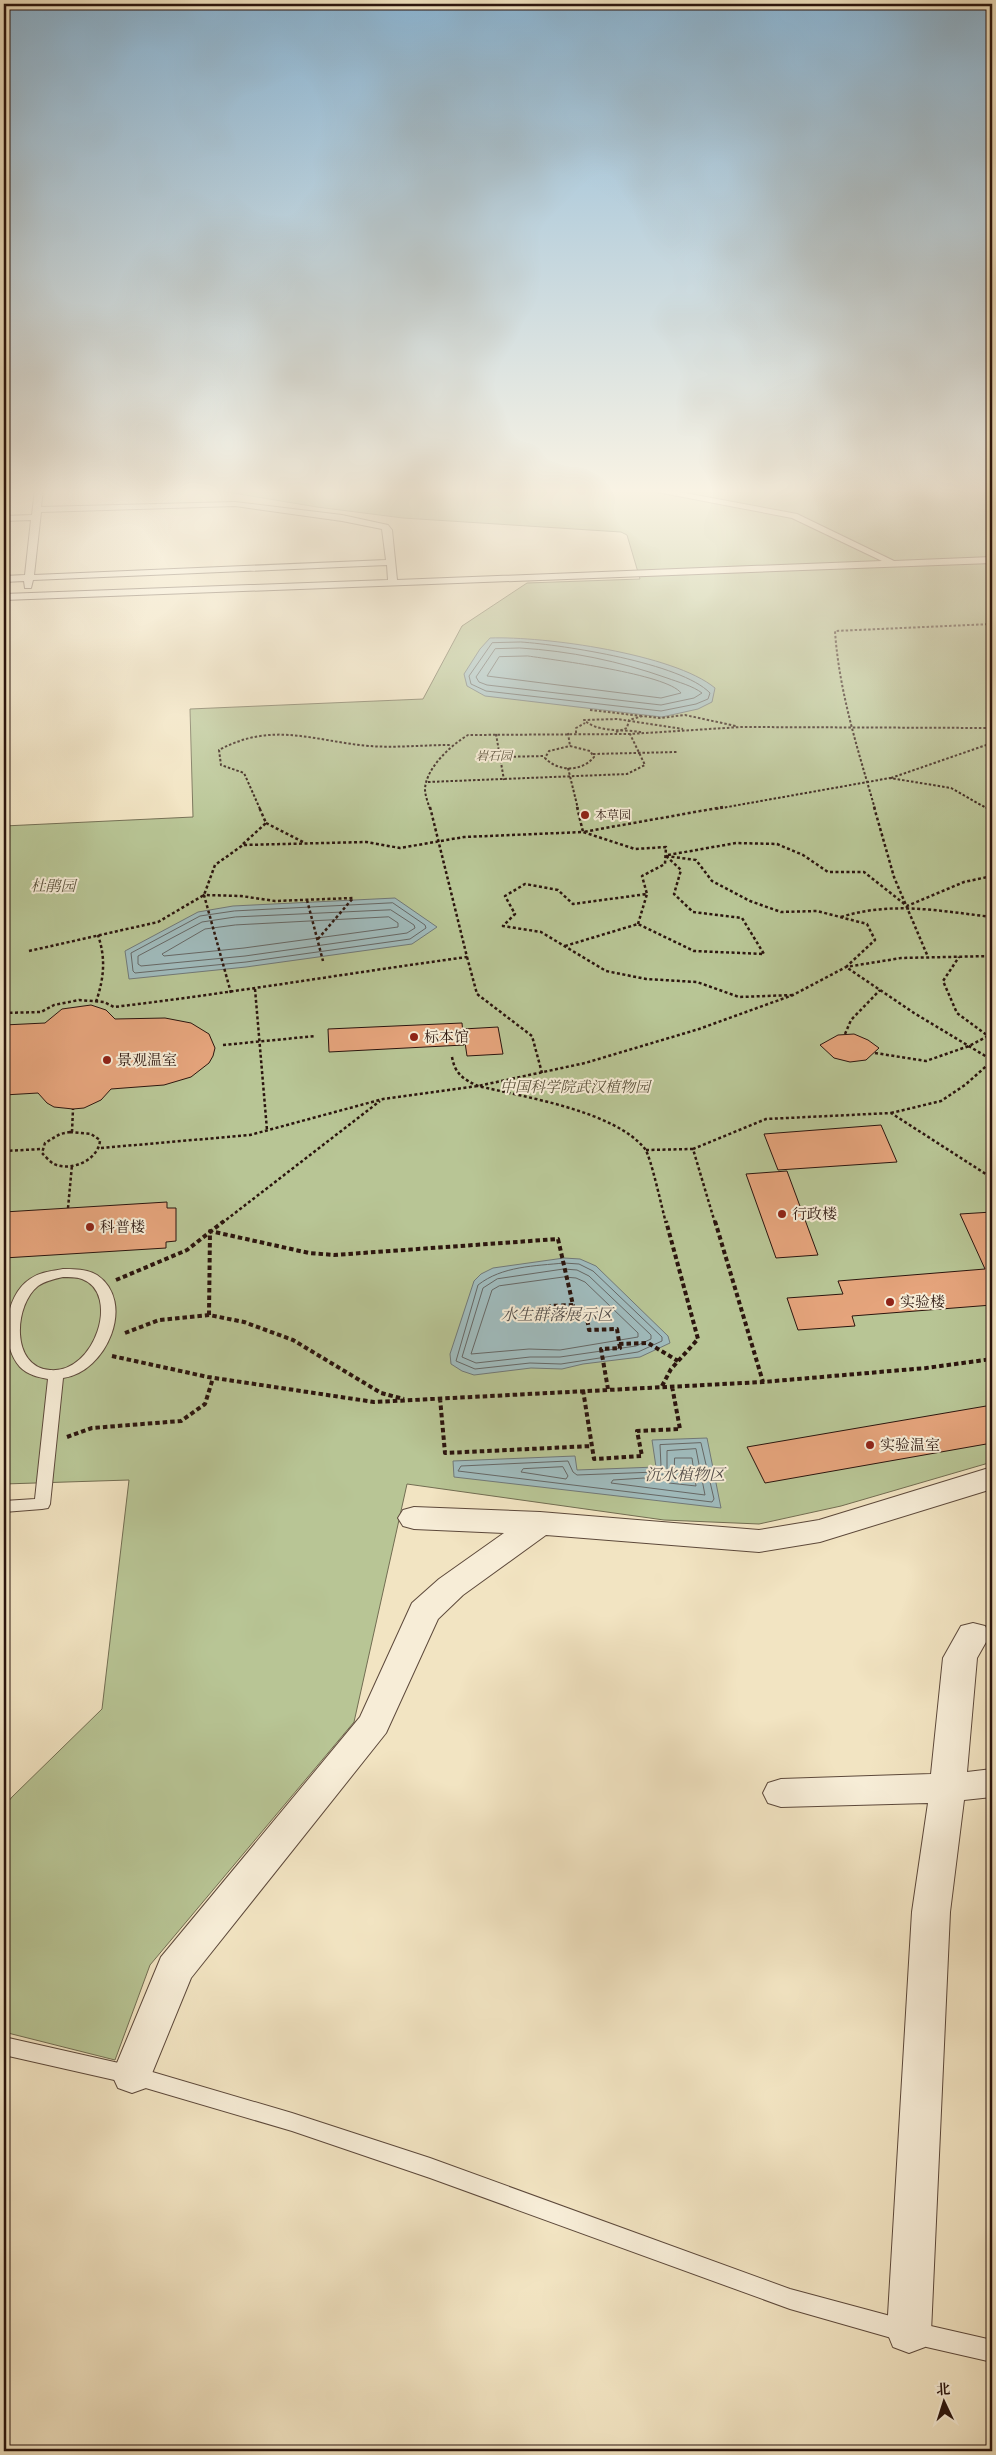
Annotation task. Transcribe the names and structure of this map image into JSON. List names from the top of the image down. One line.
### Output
{"water":["水生群落展示区","沉水植物区"],"parks":["岩石园","杜鹃园","中国科学院武汉植物园"],"places":["本草园","标本馆","景观温室","行政楼","科普楼","实验楼","实验温室"],"north":"top"}
